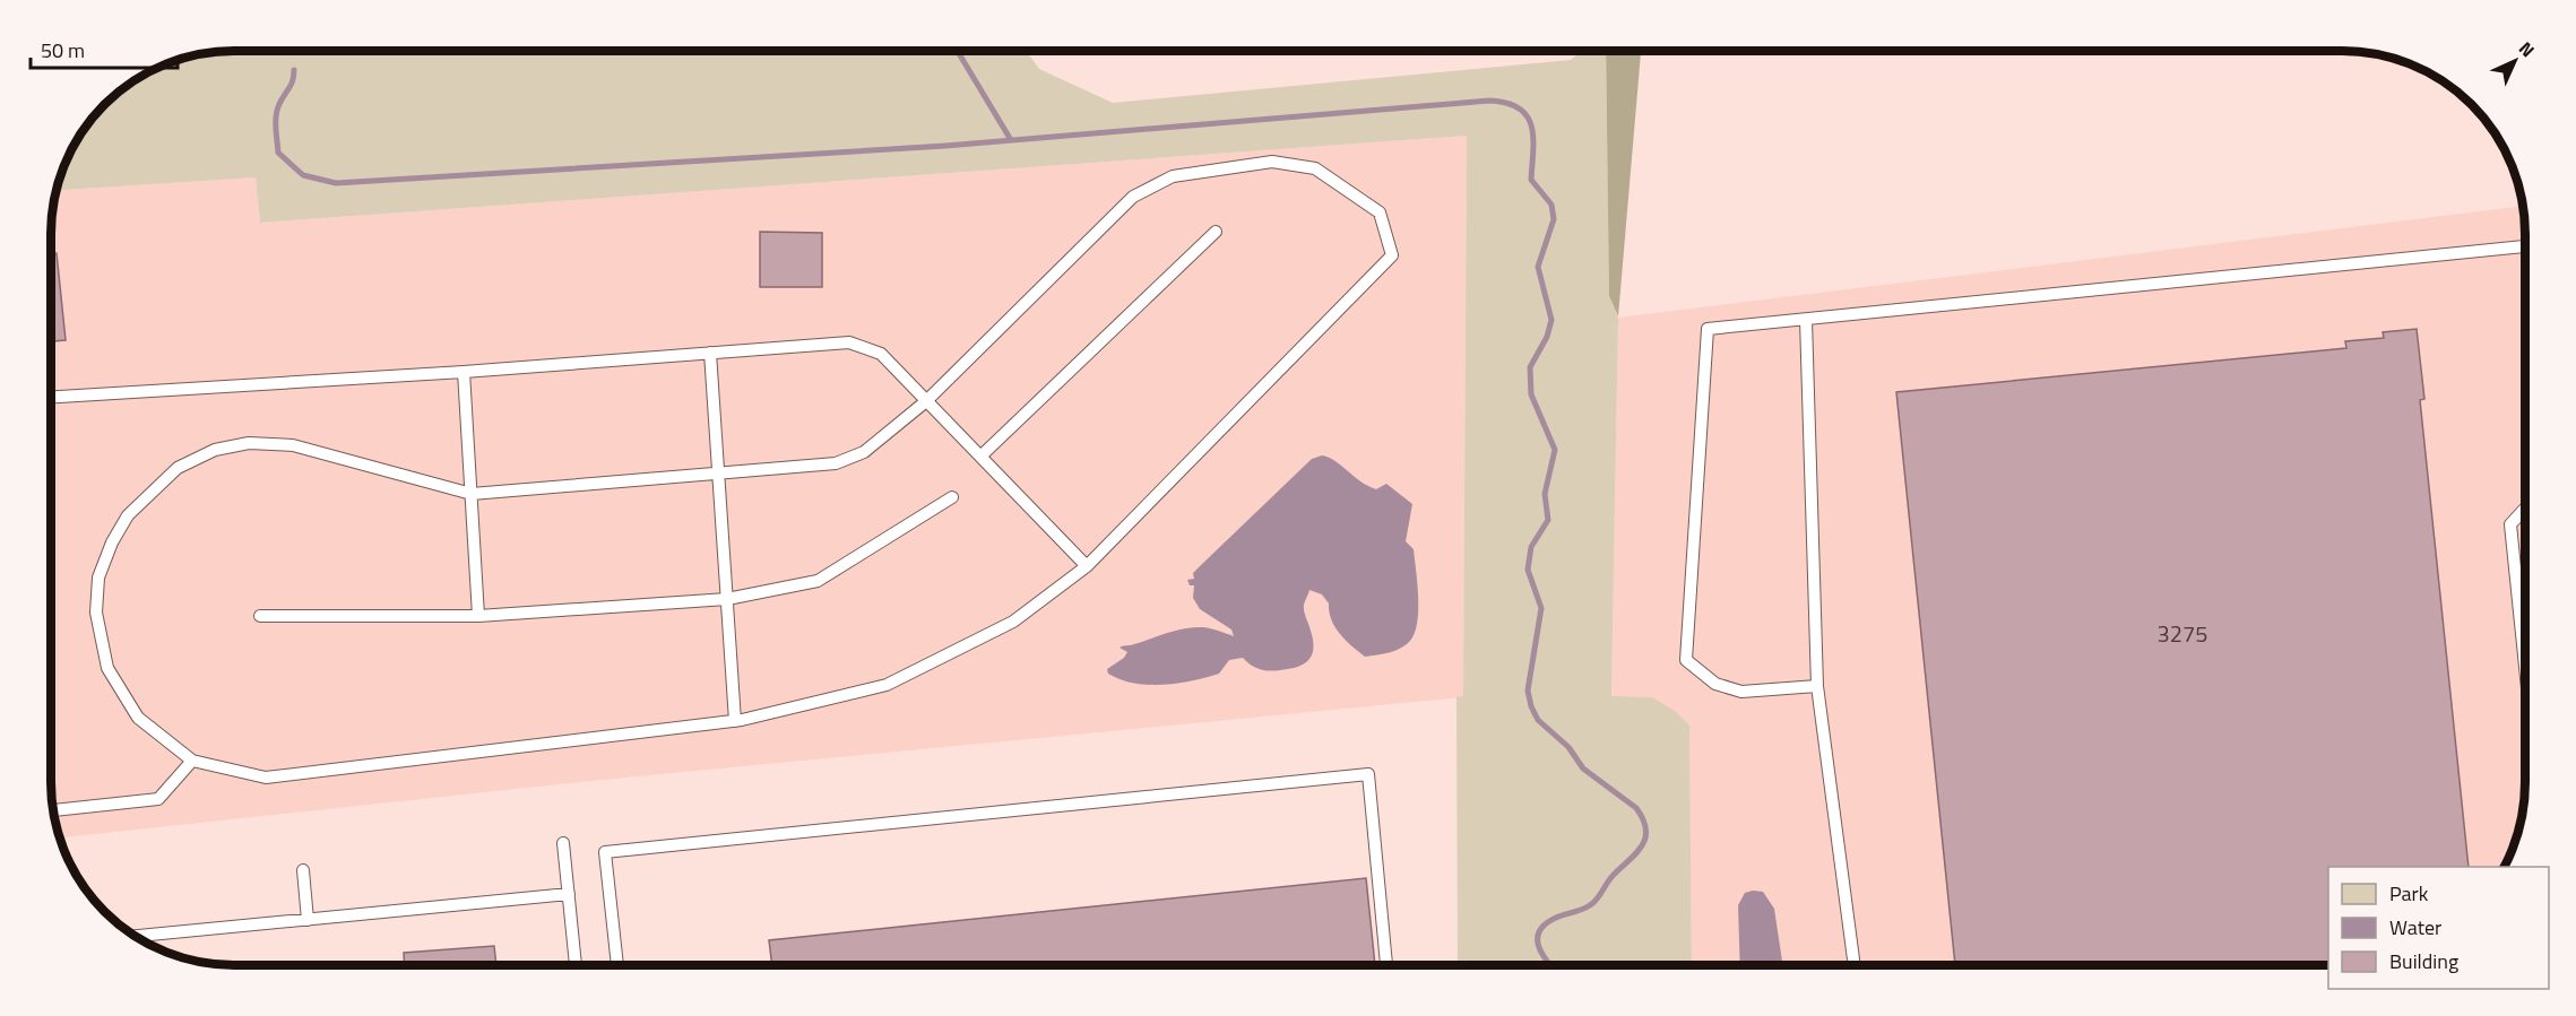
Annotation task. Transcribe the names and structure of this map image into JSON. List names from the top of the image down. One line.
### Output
{"house_numbers":["3275"],"legend":["Park","Water","Building"],"scale_bar":"50 m","north":"top right"}
